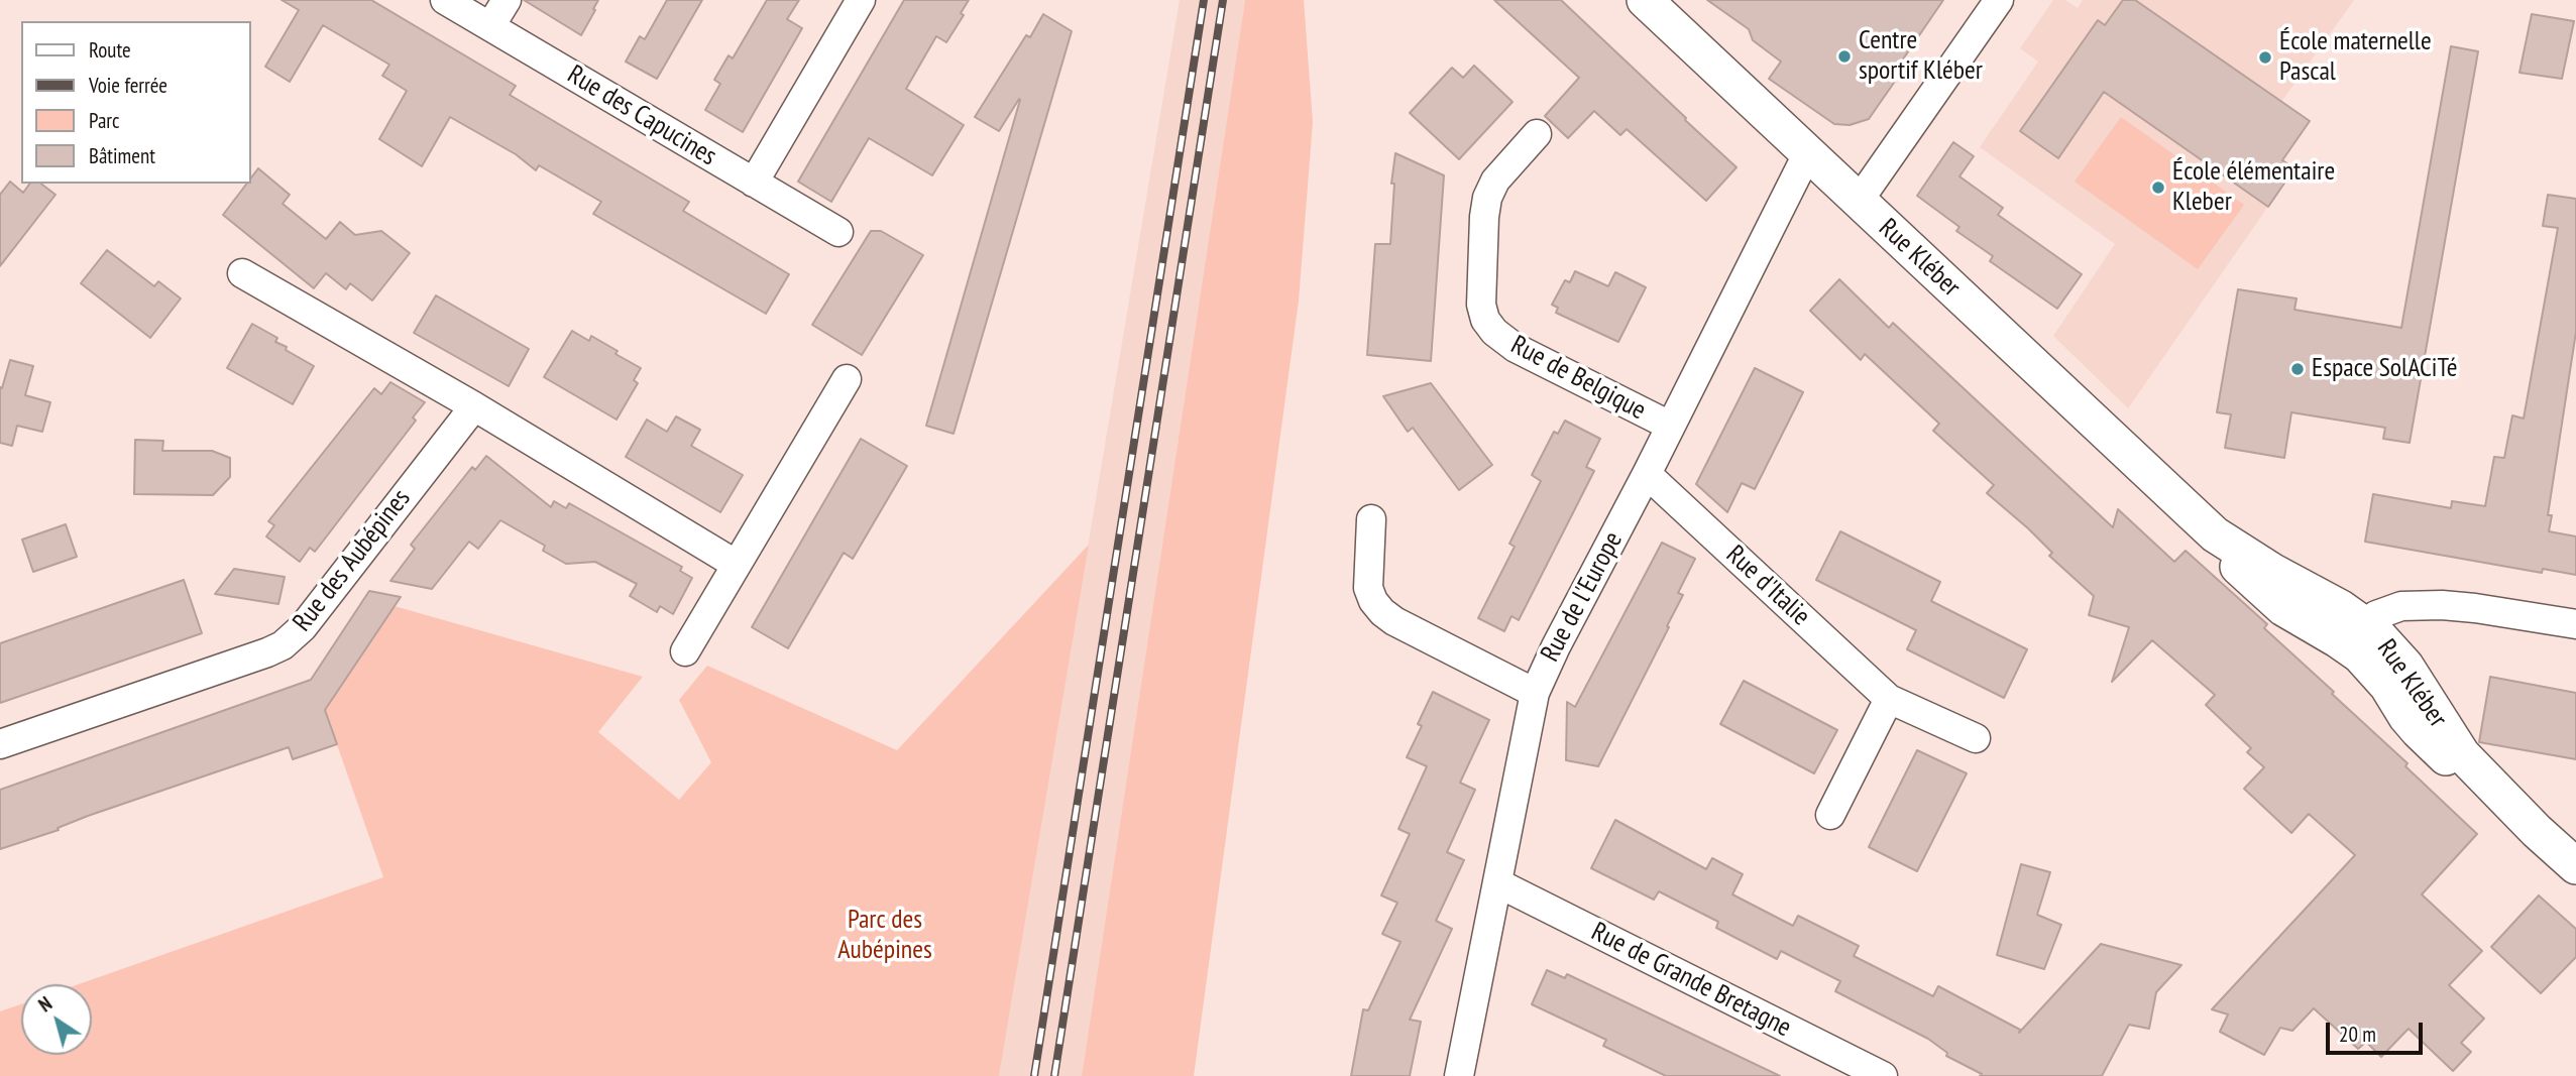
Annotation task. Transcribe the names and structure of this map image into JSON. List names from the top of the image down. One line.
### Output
{"streets":{"street":["Rue des Capucines","Rue Kléber","Rue de Belgique","Rue des Aubépines","Rue d'Italie","Rue de l'Europe","Rue de Grande Bretagne"]},"crossings":[["Rue Kléber","Rue de l'Europe"],["Rue de Belgique","Rue de l'Europe"],["Rue d'Italie","Rue de l'Europe"],["Rue de l'Europe","Rue de Grande Bretagne"]],"parks":["Parc des Aubépines"],"places":["Centre sportif Kléber","École maternelle Pascal","École élémentaire Kleber","Espace SolACiTé"],"legend":["Route","Voie ferrée","Parc","Bâtiment"],"scale_bar":"20 m","north":"top left"}
